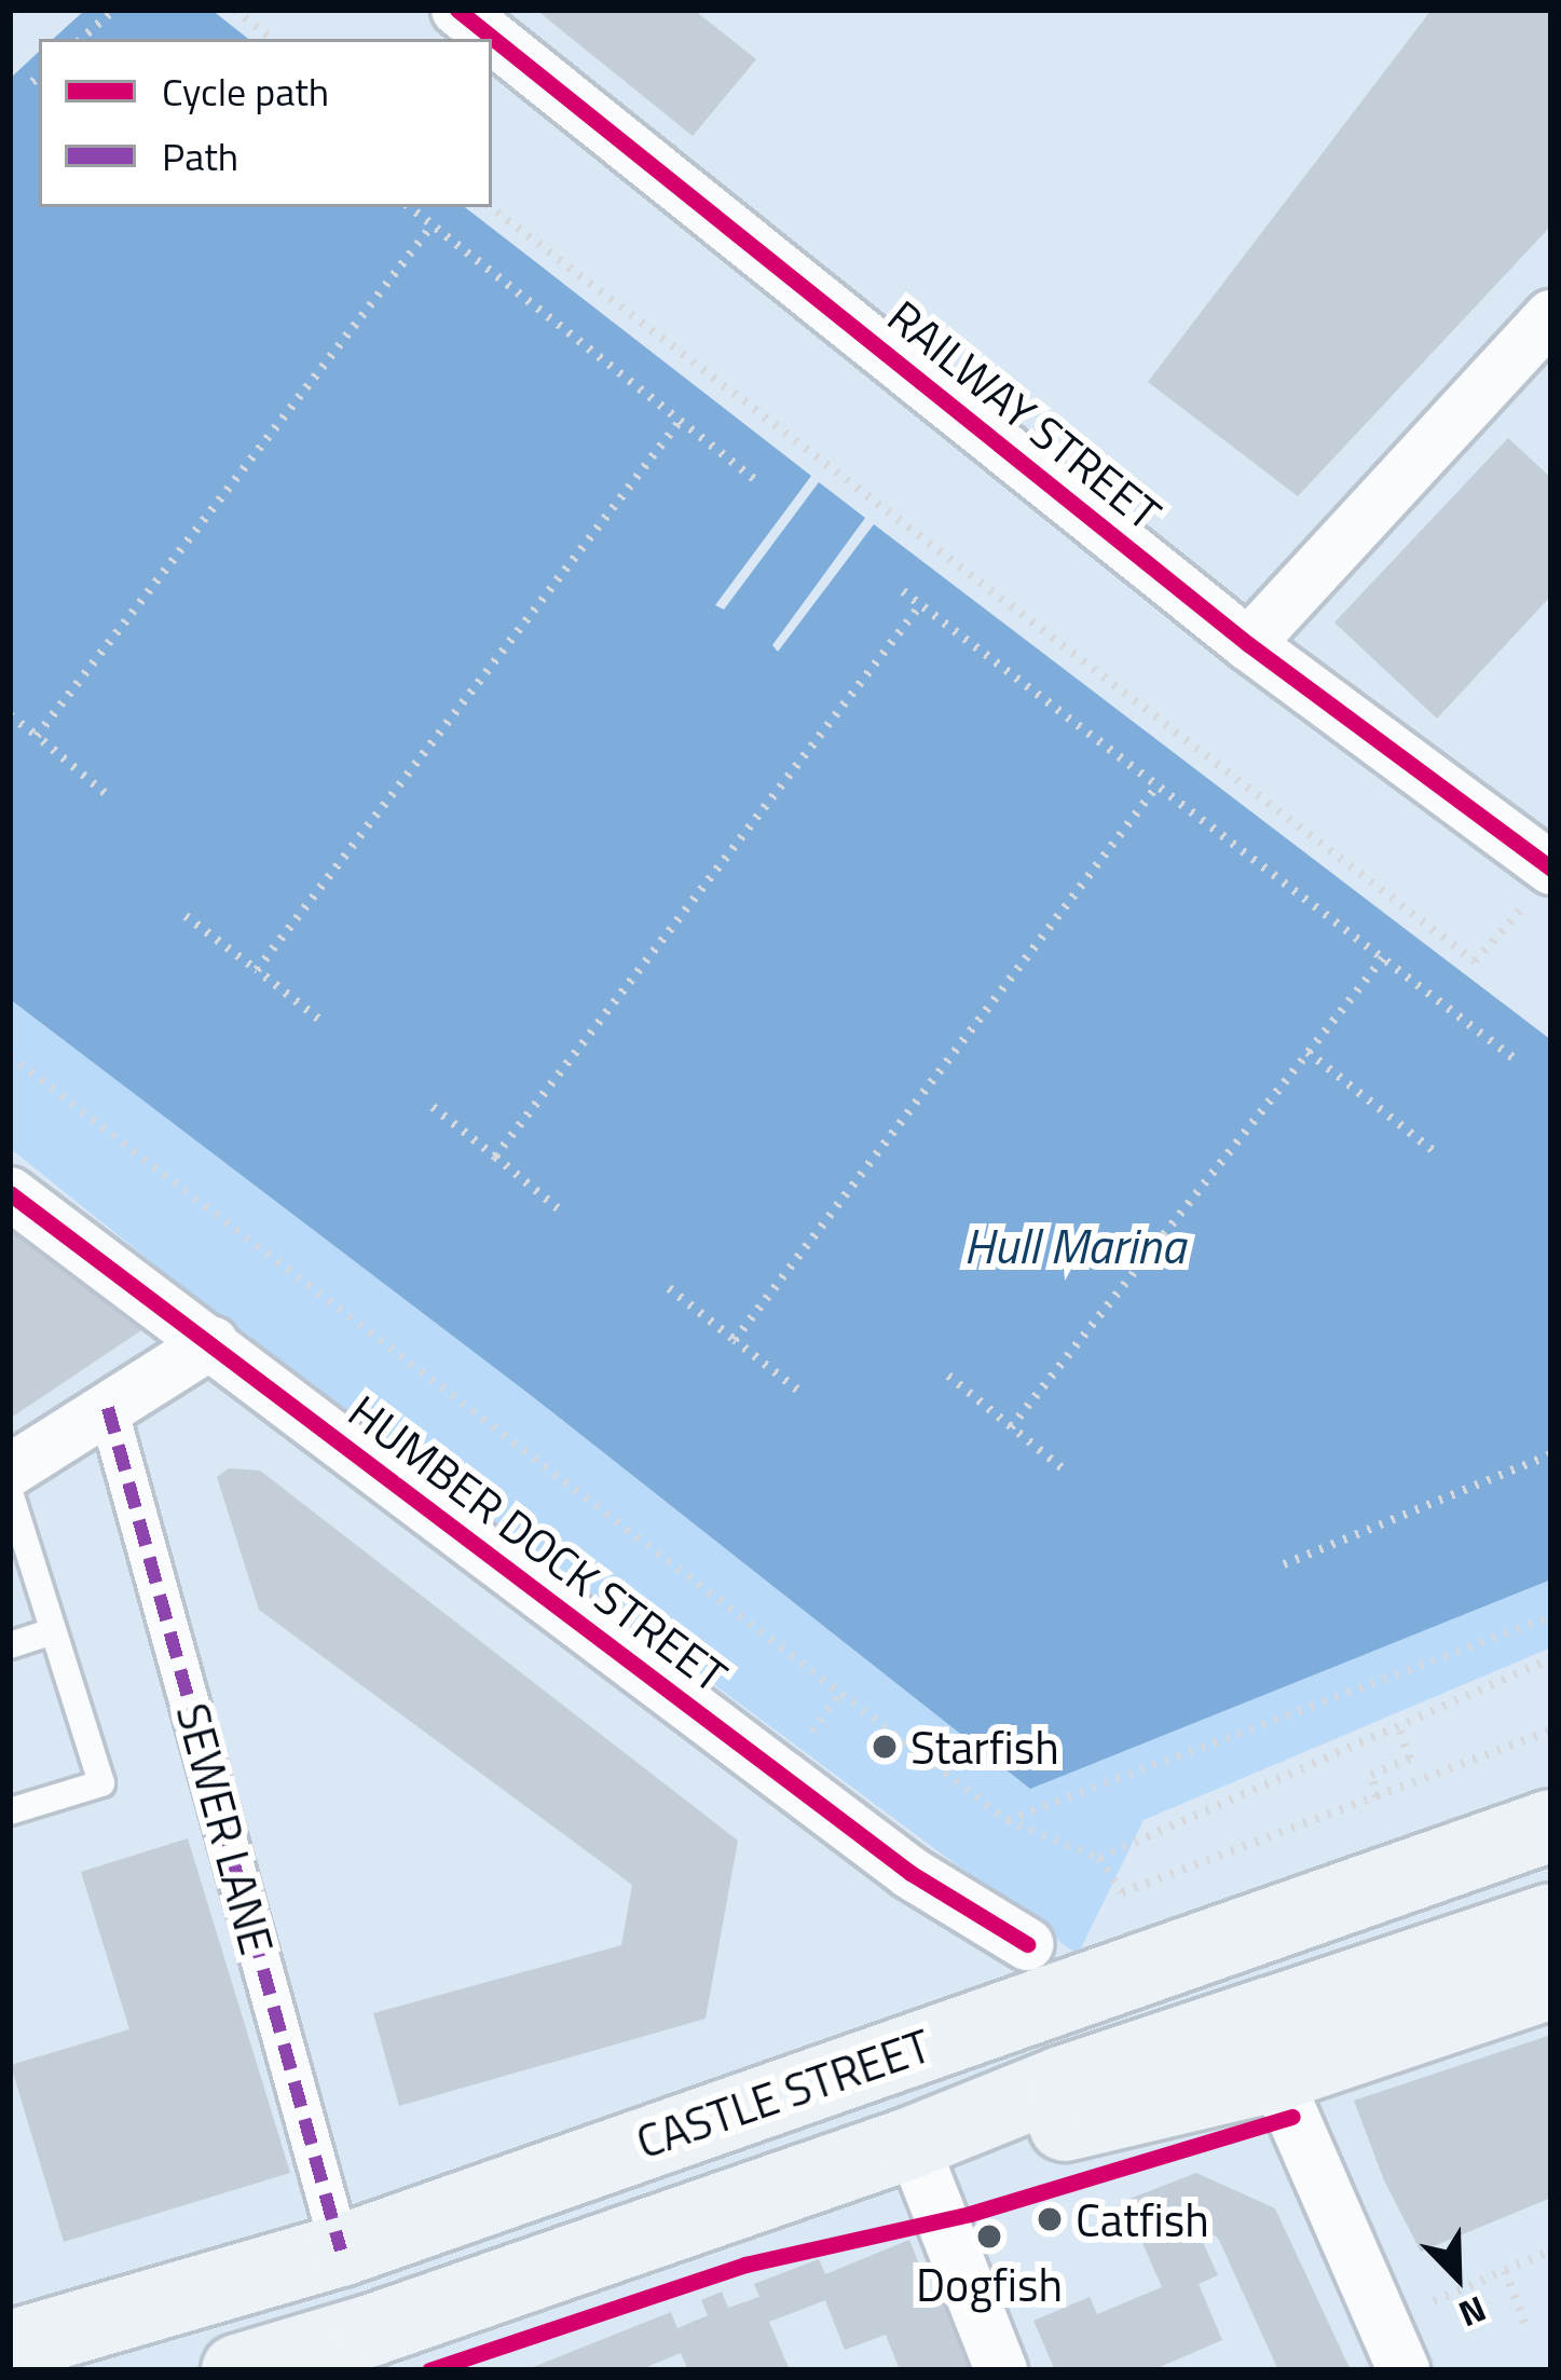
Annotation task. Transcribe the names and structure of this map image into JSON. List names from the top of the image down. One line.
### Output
{"streets":{"highway":["CASTLE STREET"],"street":["RAILWAY STREET","HUMBER DOCK STREET","SEWER LANE"]},"crossings":[["SEWER LANE","CASTLE STREET"]],"water":["Hull Marina"],"places":["Starfish","Catfish","Dogfish"],"legend":["Cycle path","Path"],"north":"bottom right"}
